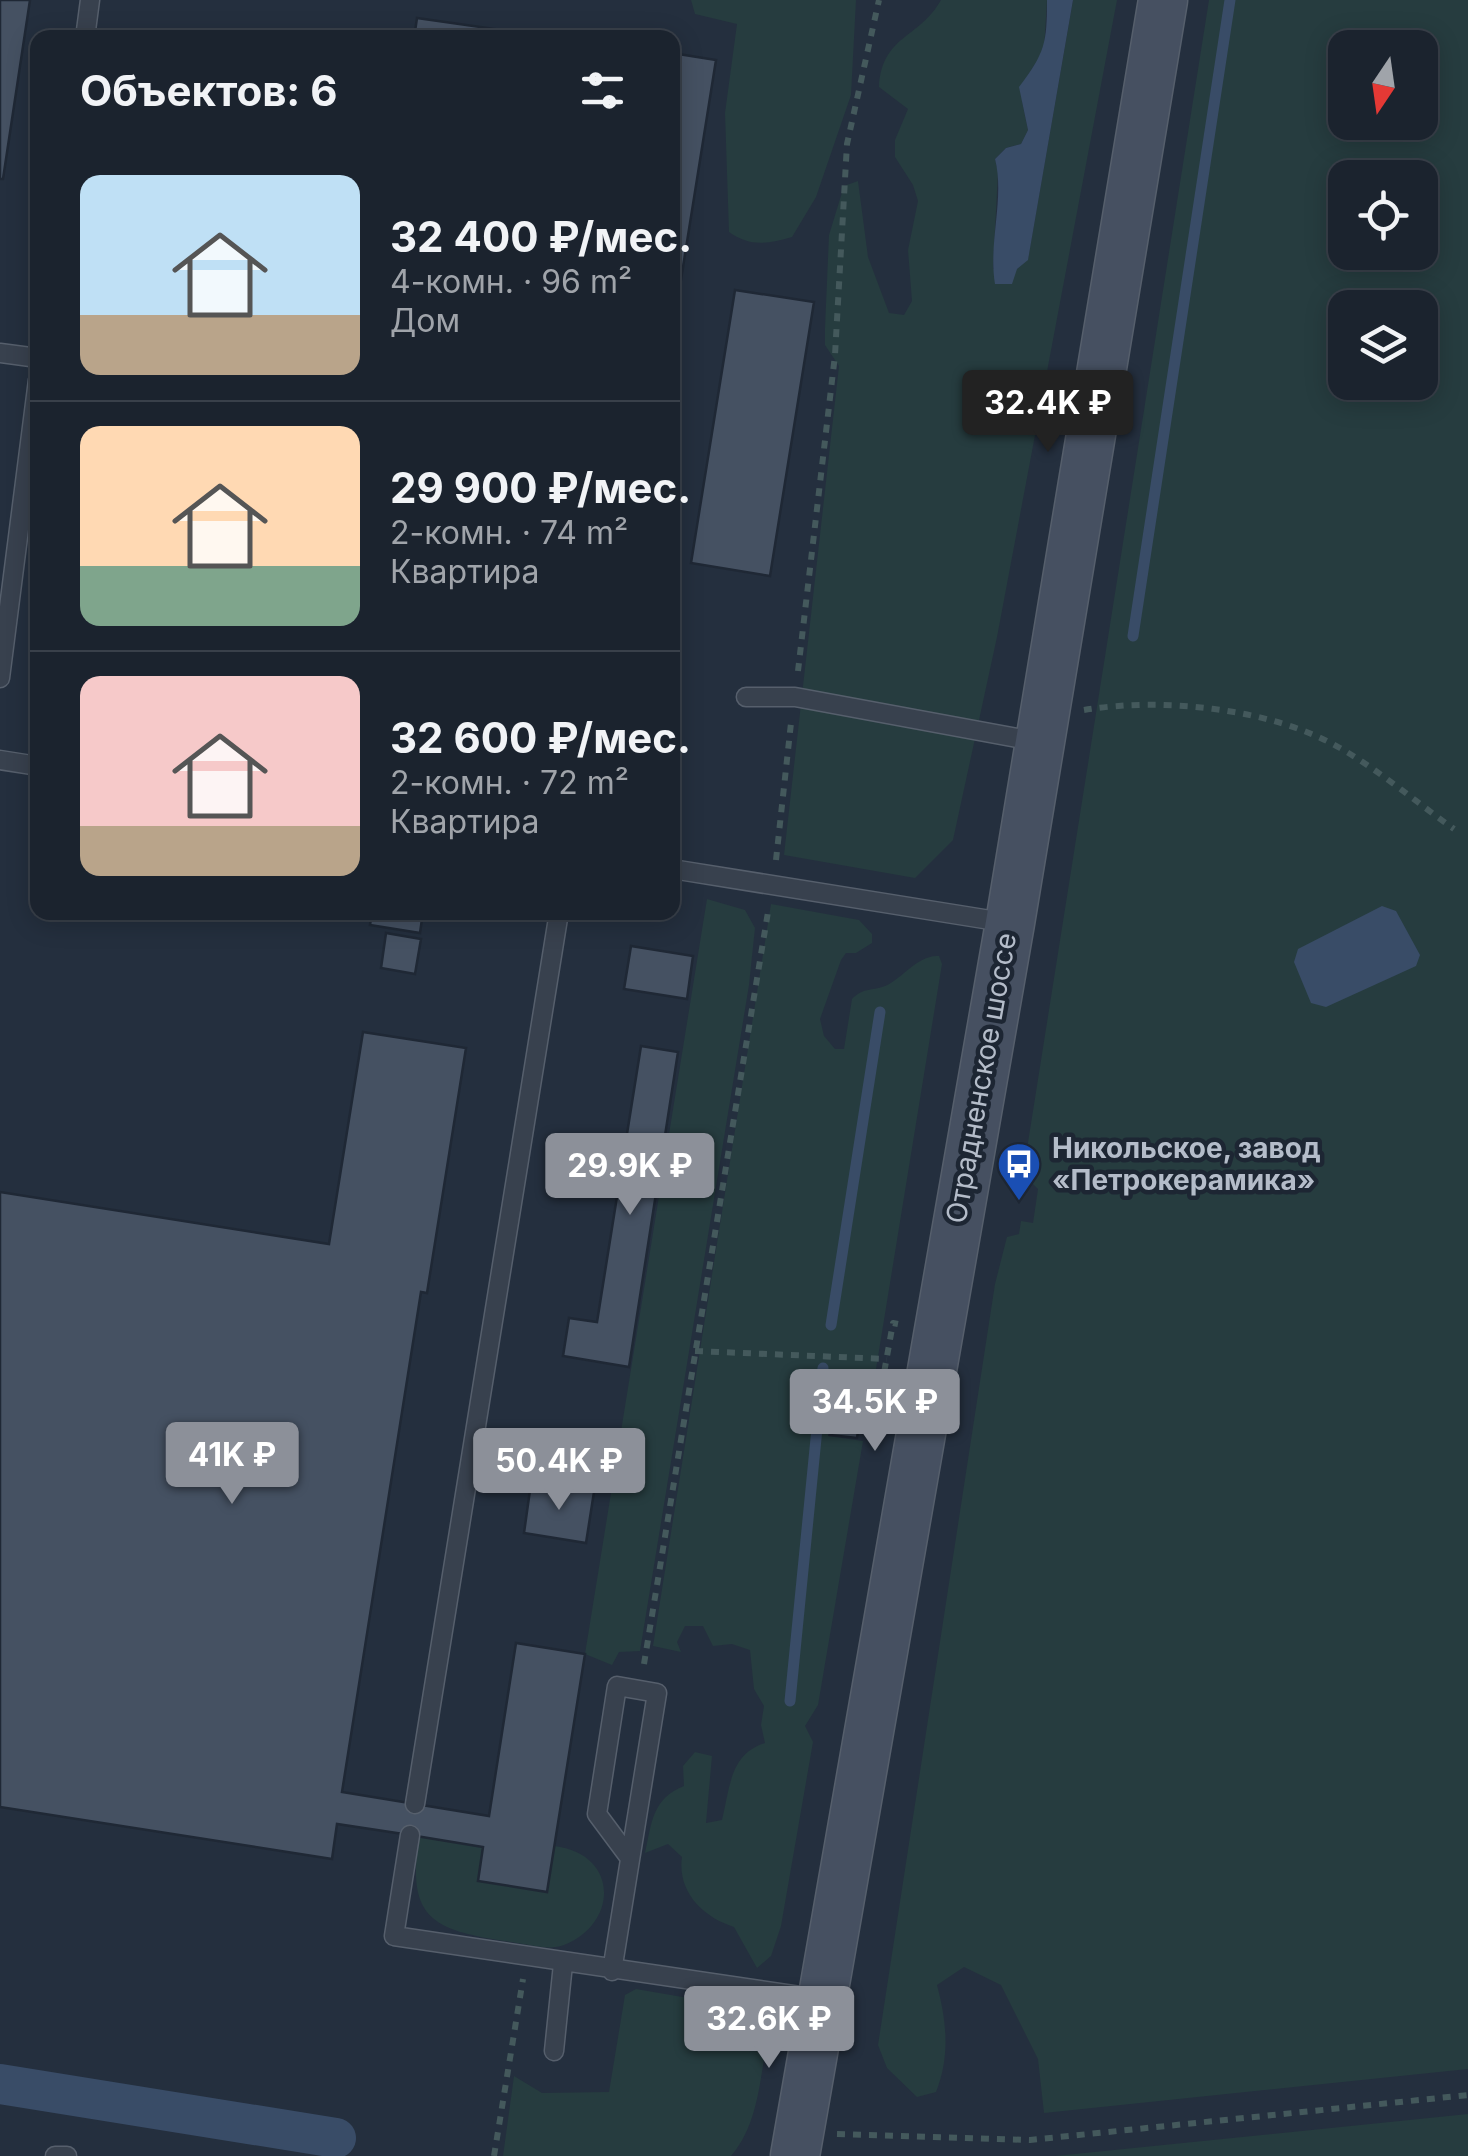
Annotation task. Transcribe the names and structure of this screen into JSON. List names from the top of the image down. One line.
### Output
{"streets":{"main road":["Отрадненское шоссе"]},"places":{"bus stop":["Никольское, завод «Петрокерамика»"]},"north":"bottom","page":{"heading":"Объектов: 6","list":[{"name":"32 400 ₽/мес.","note":"4-комн. · 96 m² · Дом"},{"name":"29 900 ₽/мес.","note":"2-комн. · 74 m² · Квартира"},{"name":"32 600 ₽/мес.","note":"2-комн. · 72 m² · Квартира"}],"price":["32.4K ₽","29.9K ₽","34.5K ₽","41K ₽","50.4K ₽","32.6K ₽"]}}
